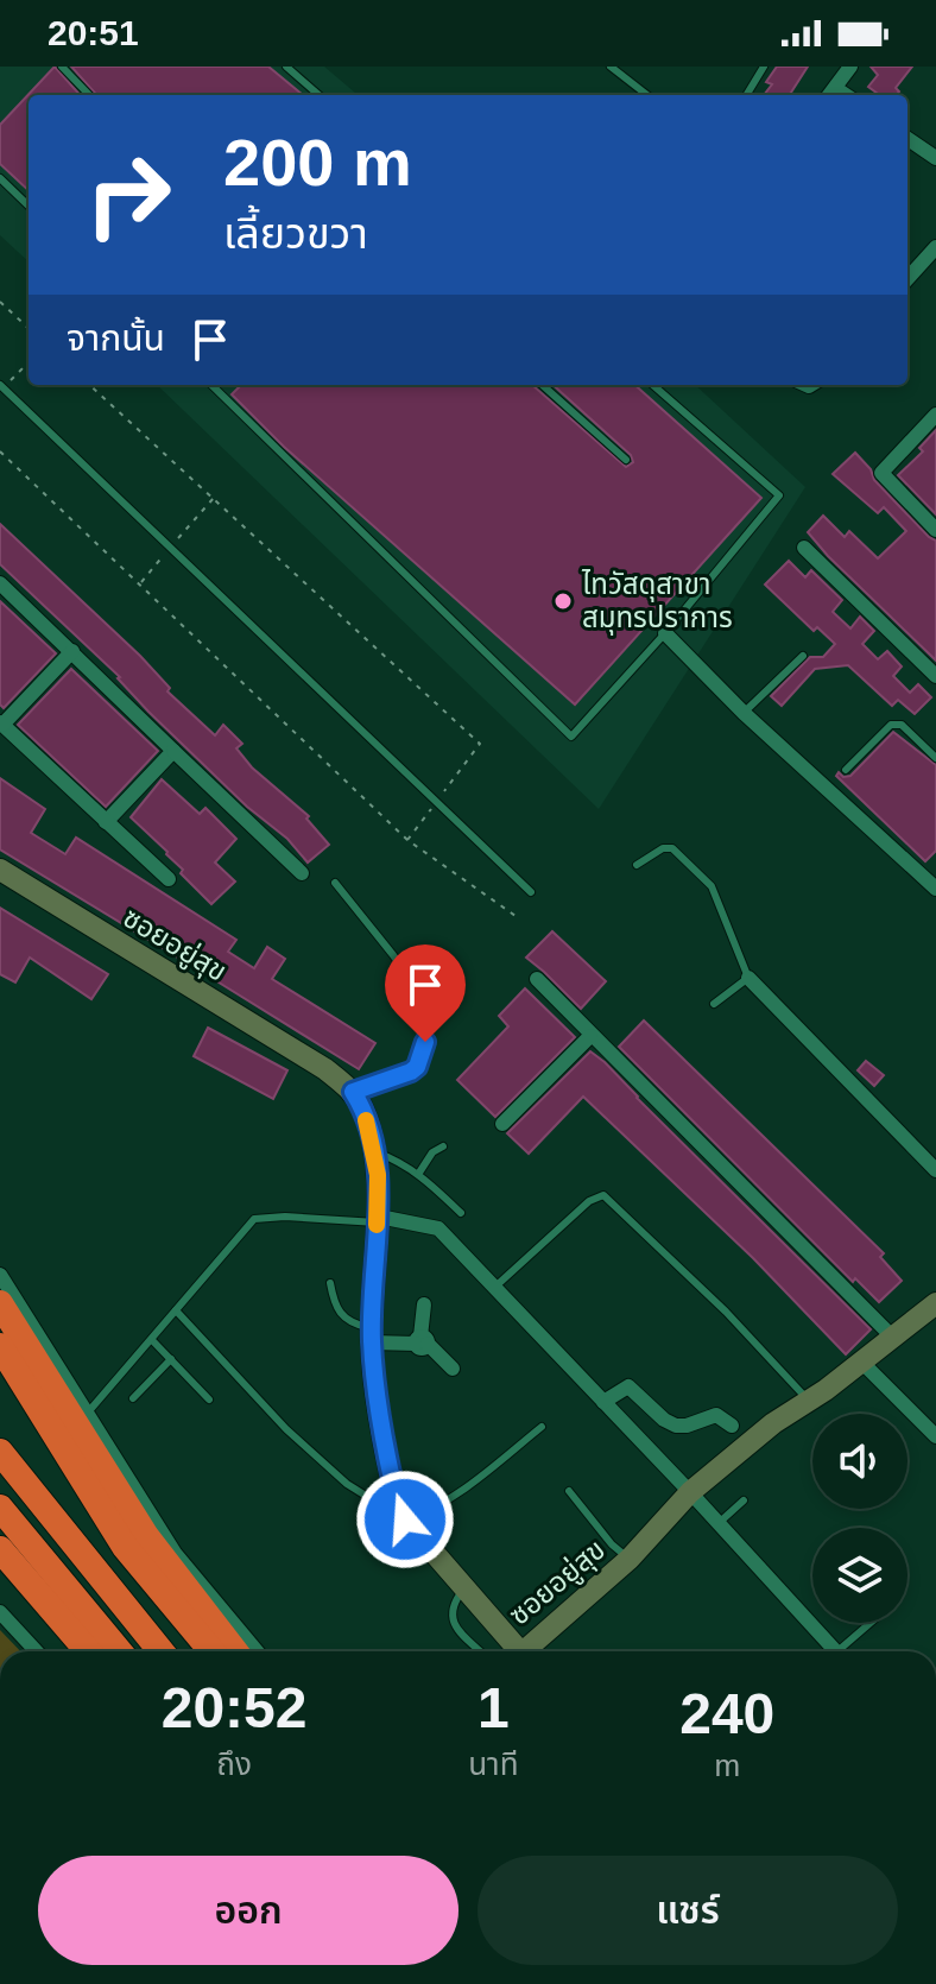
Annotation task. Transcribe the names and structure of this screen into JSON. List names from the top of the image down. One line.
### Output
{"streets":{"street":["ซอยอยู่สุข"]},"places":["ไทวัสดุสาขา สมุทรปราการ"],"page":{"status":"20:51","turn":["200 m","เลี้ยวขวา"],"then":"จากนั้น","eta":["20:52","ถึง","1","นาที","240","m"],"buttons":["ออก","แชร์"]}}
